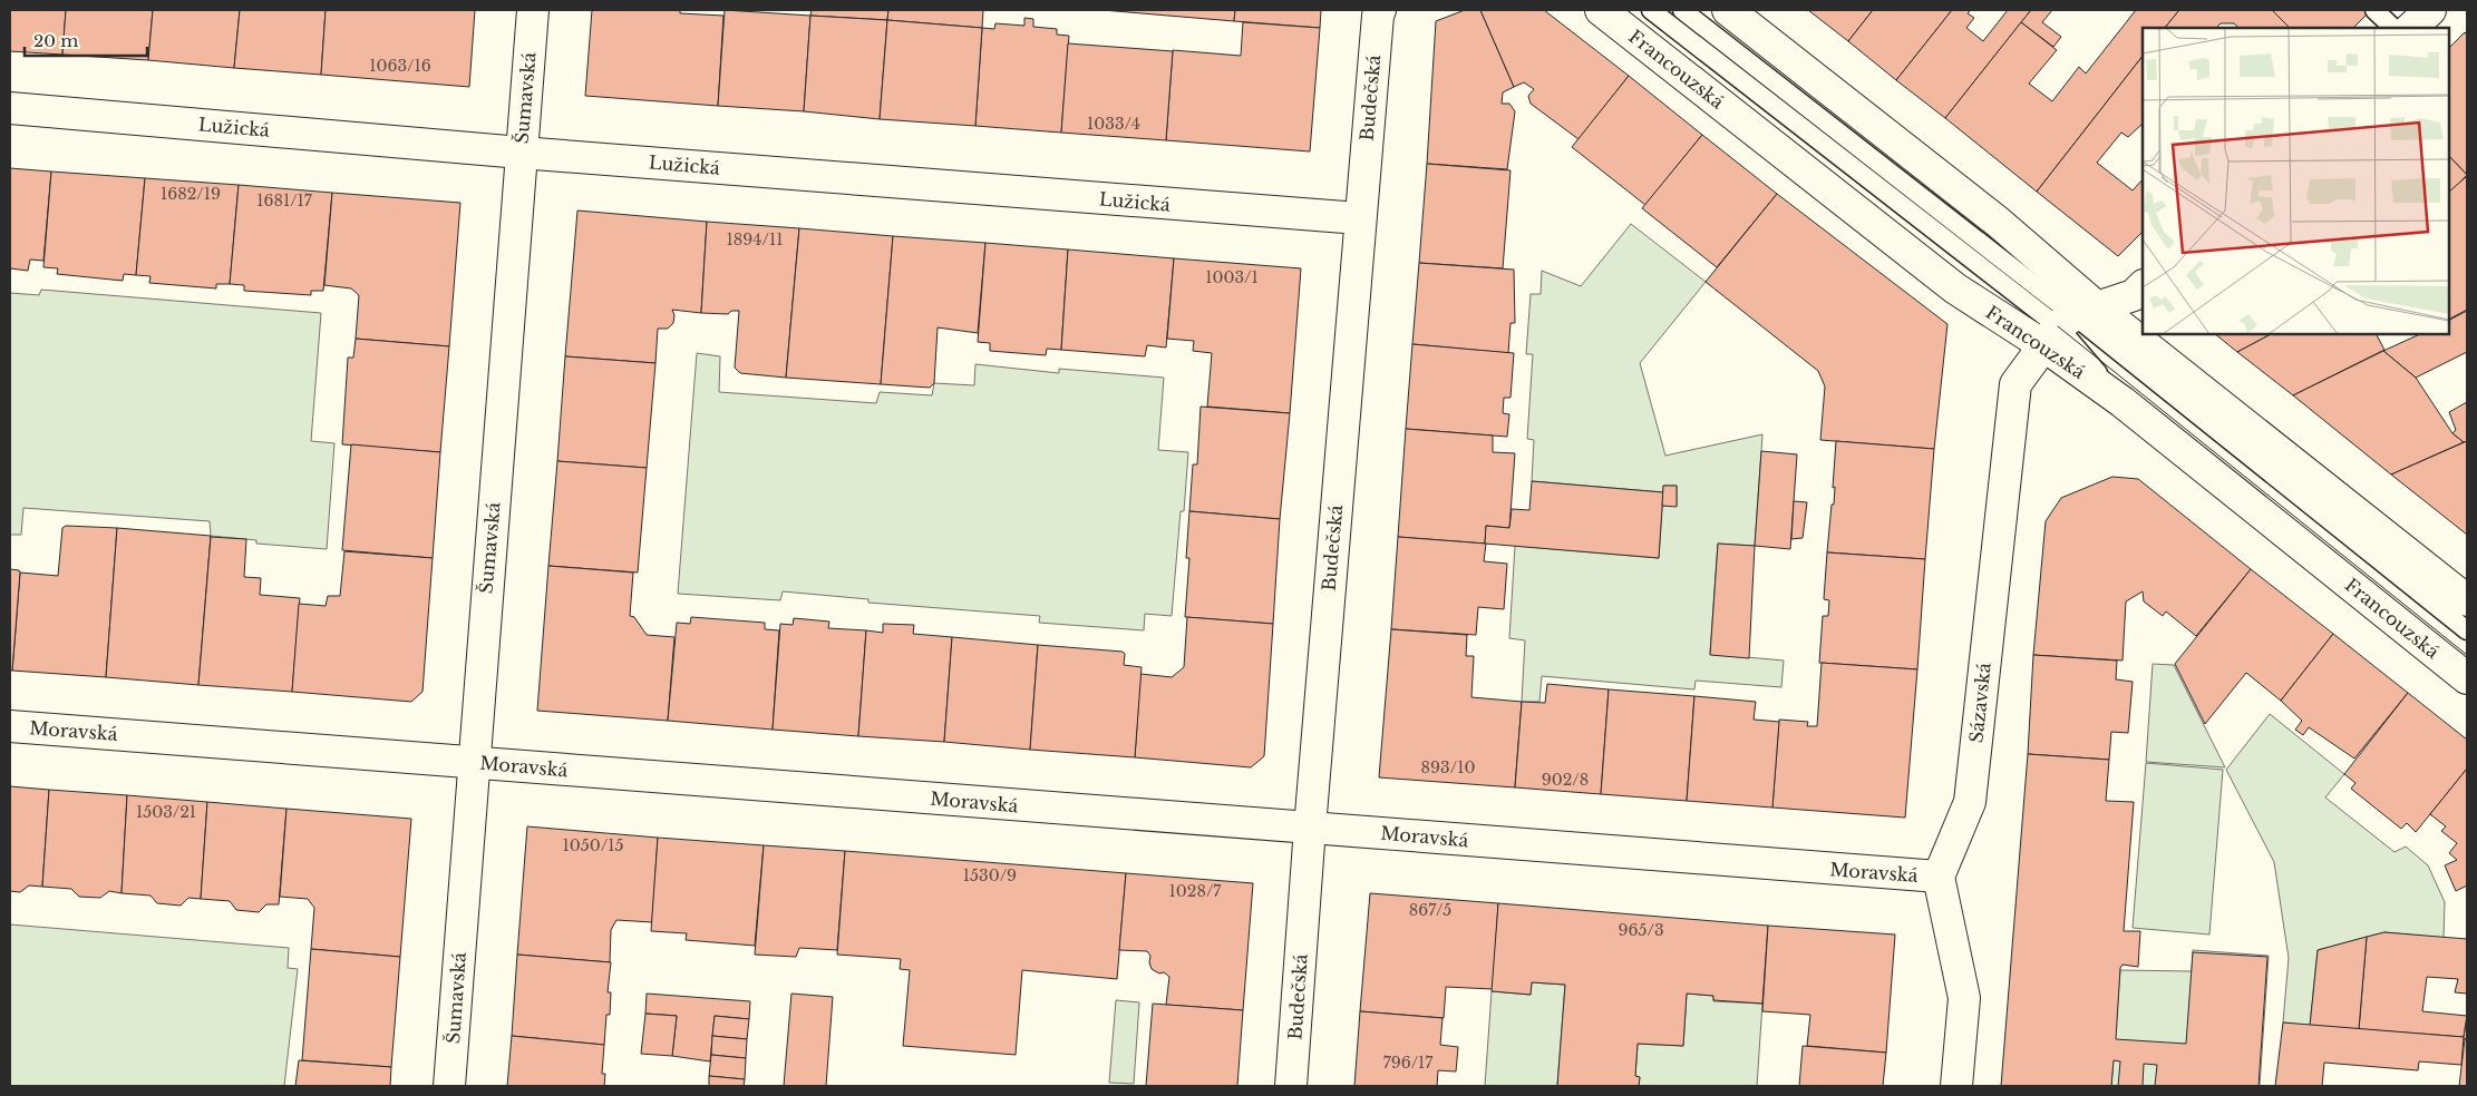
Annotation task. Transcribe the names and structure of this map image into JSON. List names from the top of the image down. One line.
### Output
{"streets":{"street":["Francouzská","Šumavská","Budečská","Lužická","Sázavská","Moravská"]},"crossings":[["Francouzská","Sázavská"],["Šumavská","Lužická"],["Šumavská","Moravská"],["Budečská","Lužická"],["Budečská","Moravská"],["Sázavská","Moravská"]],"house_numbers":["1063/16","1033/4","1682/19","1681/17","1894/11","1003/1","893/10","902/8","1503/21","1050/15","1530/9","1028/7","867/5","965/3","796/17"],"scale_bar":"20 m"}
